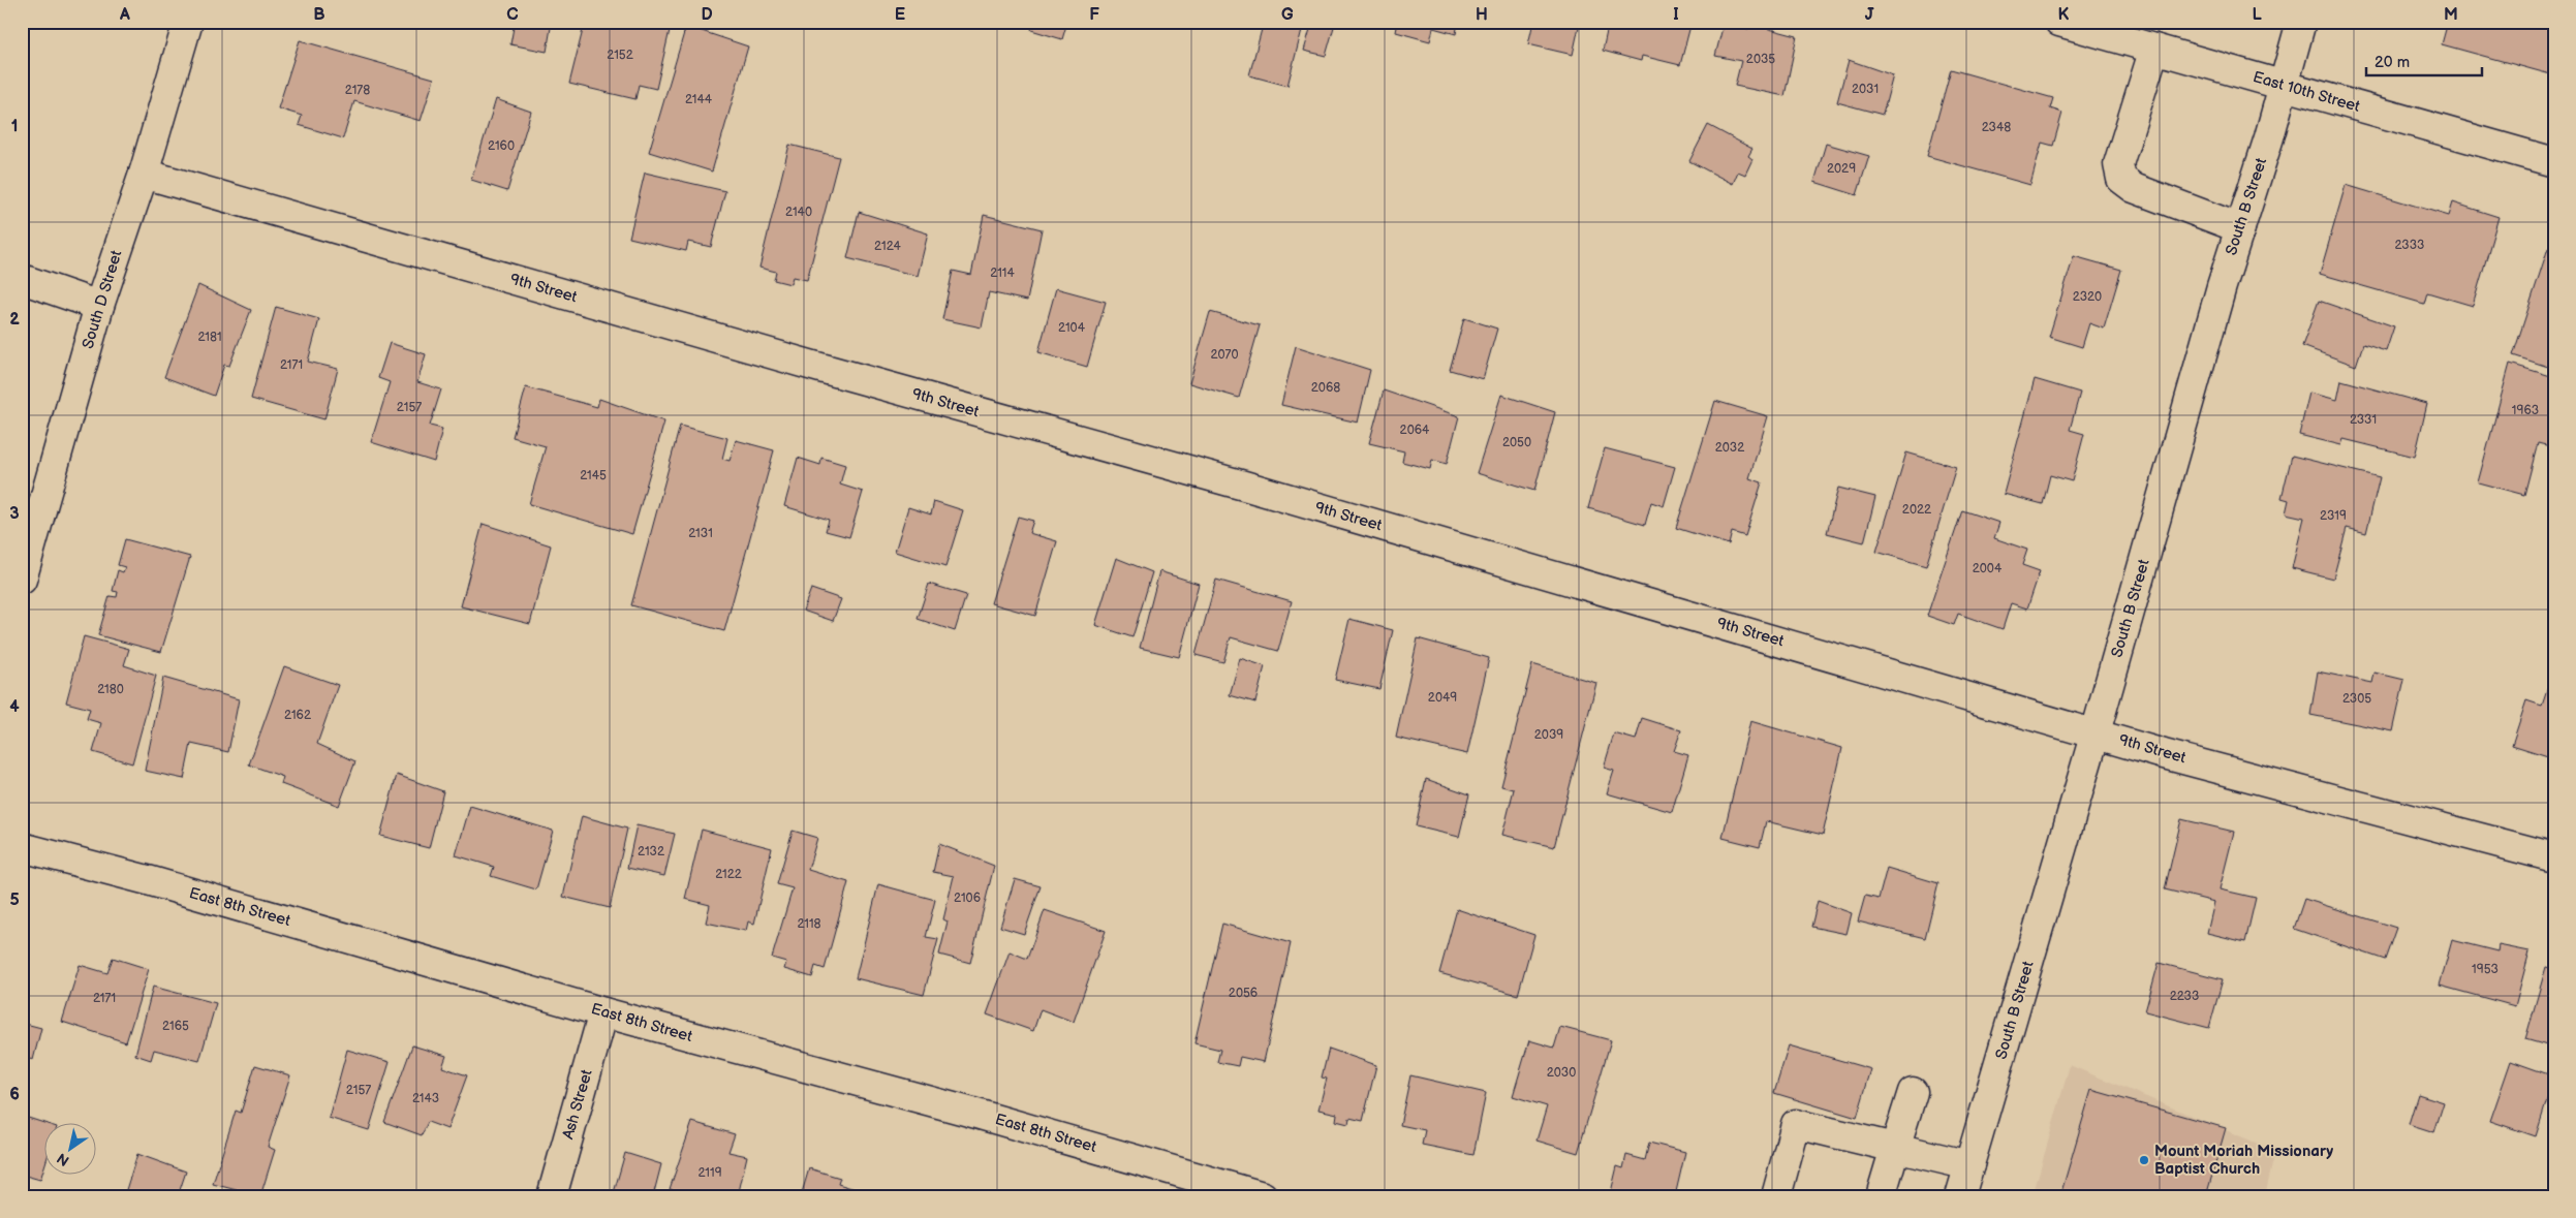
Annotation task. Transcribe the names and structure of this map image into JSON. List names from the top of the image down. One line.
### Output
{"streets":{"street":["East 10th Street","South B Street","9th Street","South D Street","East 8th Street","Ash Street"]},"crossings":[["East 10th Street","South B Street"],["South B Street","9th Street"],["9th Street","South D Street"],["East 8th Street","Ash Street"]],"places":["Mount Moriah Missionary Baptist Church"],"house_numbers":["2152","2035","2031","2178","2144","2348","2160","2029","2140","2333","2124","2114","2320","2104","2181","2070","2171","2068","2157","1963","2331","2064","2050","2032","2145","2022","2319","2131","2004","2180","2049","2305","2162","2039","2132","2122","2106","2118","1953","2056","2233","2171","2165","2030","2157","2143","2119"],"scale_bar":"20 m","north":"bottom left","grid":{"columns":["A","B","C","D","E","F","G","H","I","J","K","L","M"],"rows":["1","2","3","4","5","6"]}}
